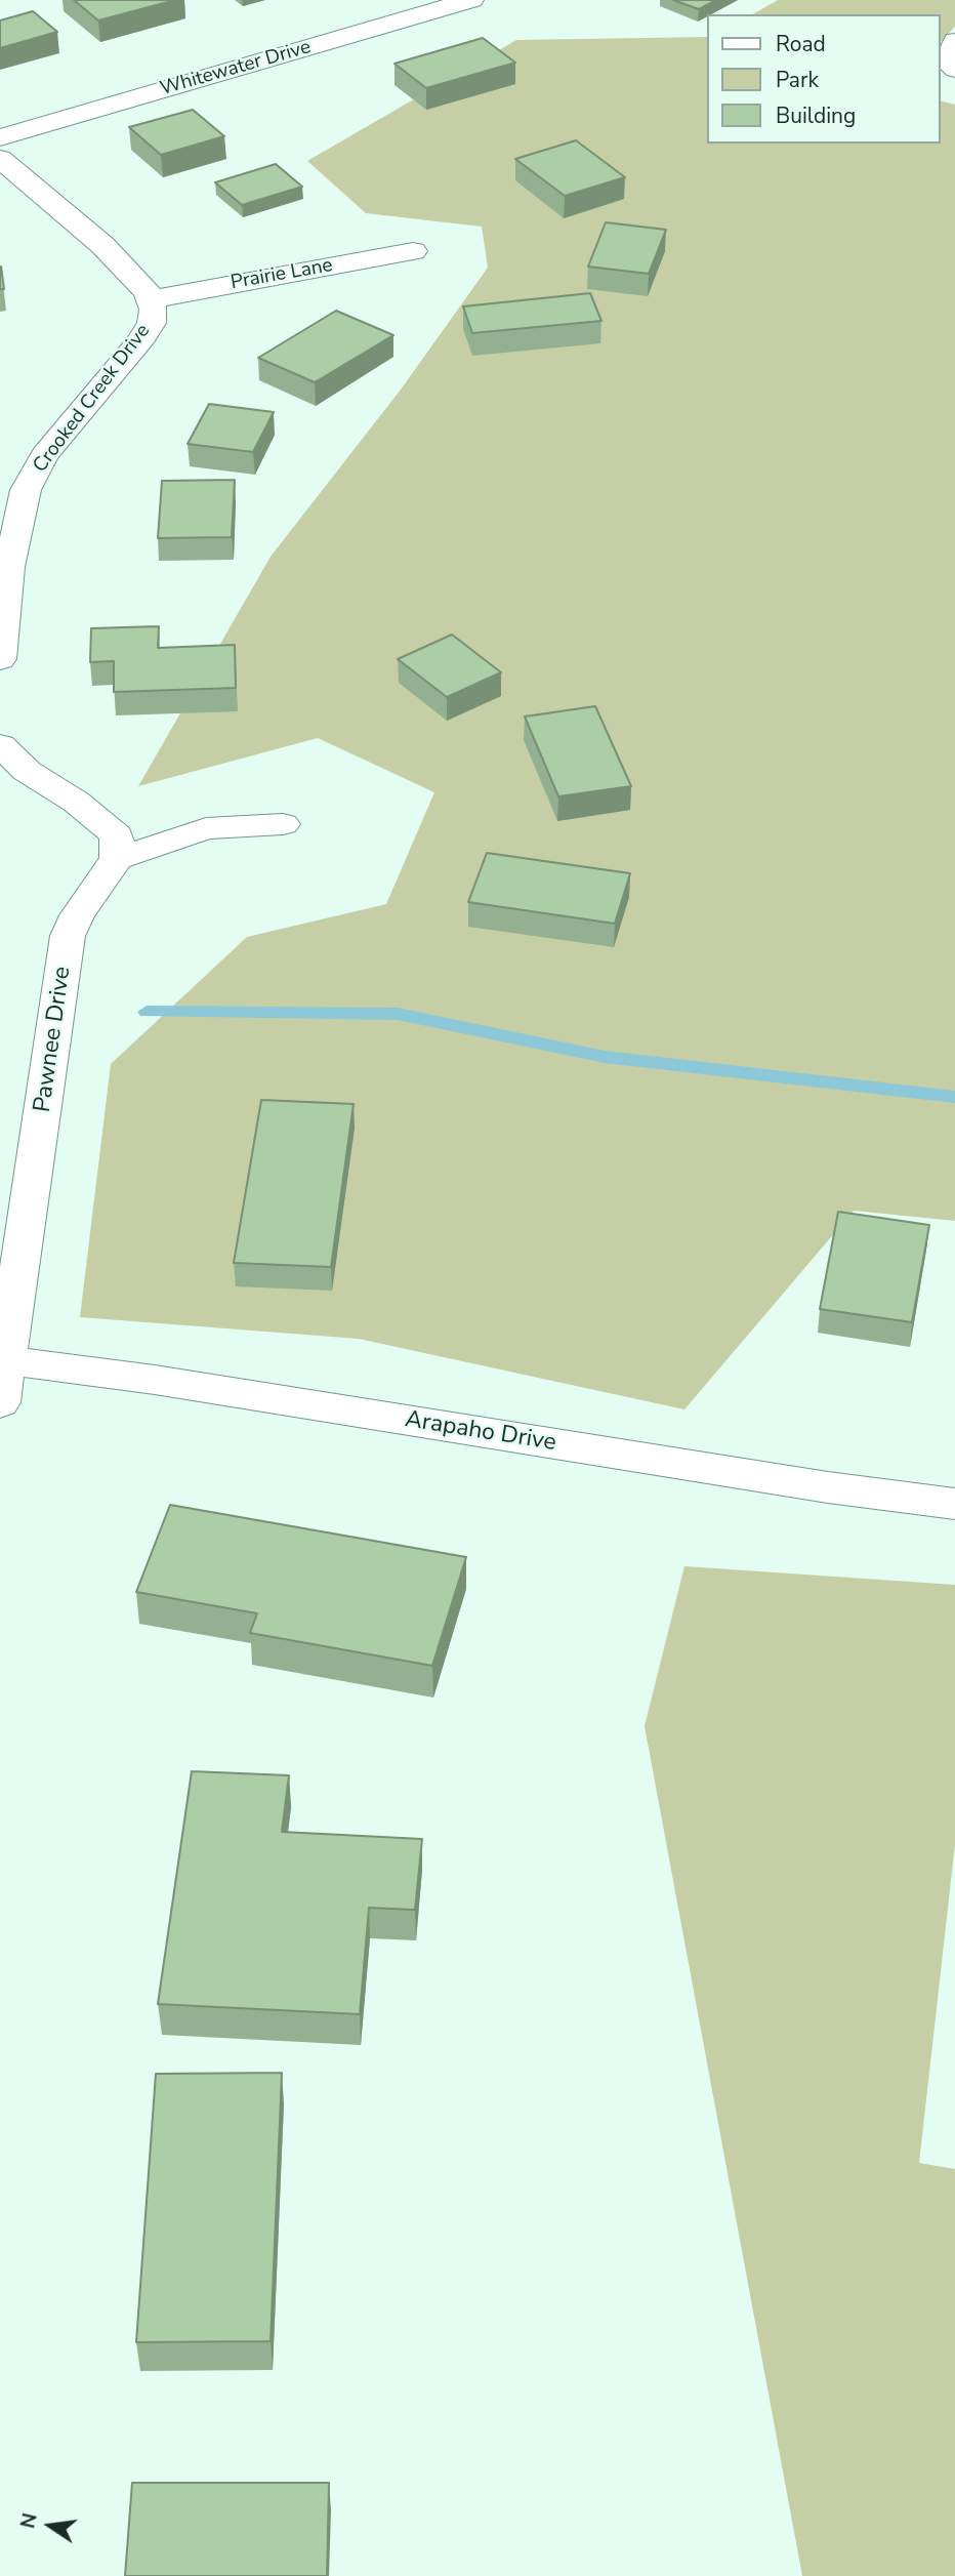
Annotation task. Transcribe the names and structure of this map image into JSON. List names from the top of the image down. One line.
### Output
{"streets":{"street":["Whitewater Drive","Prairie Lane","Crooked Creek Drive","Pawnee Drive","Arapaho Drive"]},"crossings":[["Prairie Lane","Crooked Creek Drive"],["Pawnee Drive","Arapaho Drive"]],"legend":["Road","Park","Building"],"north":"left"}
